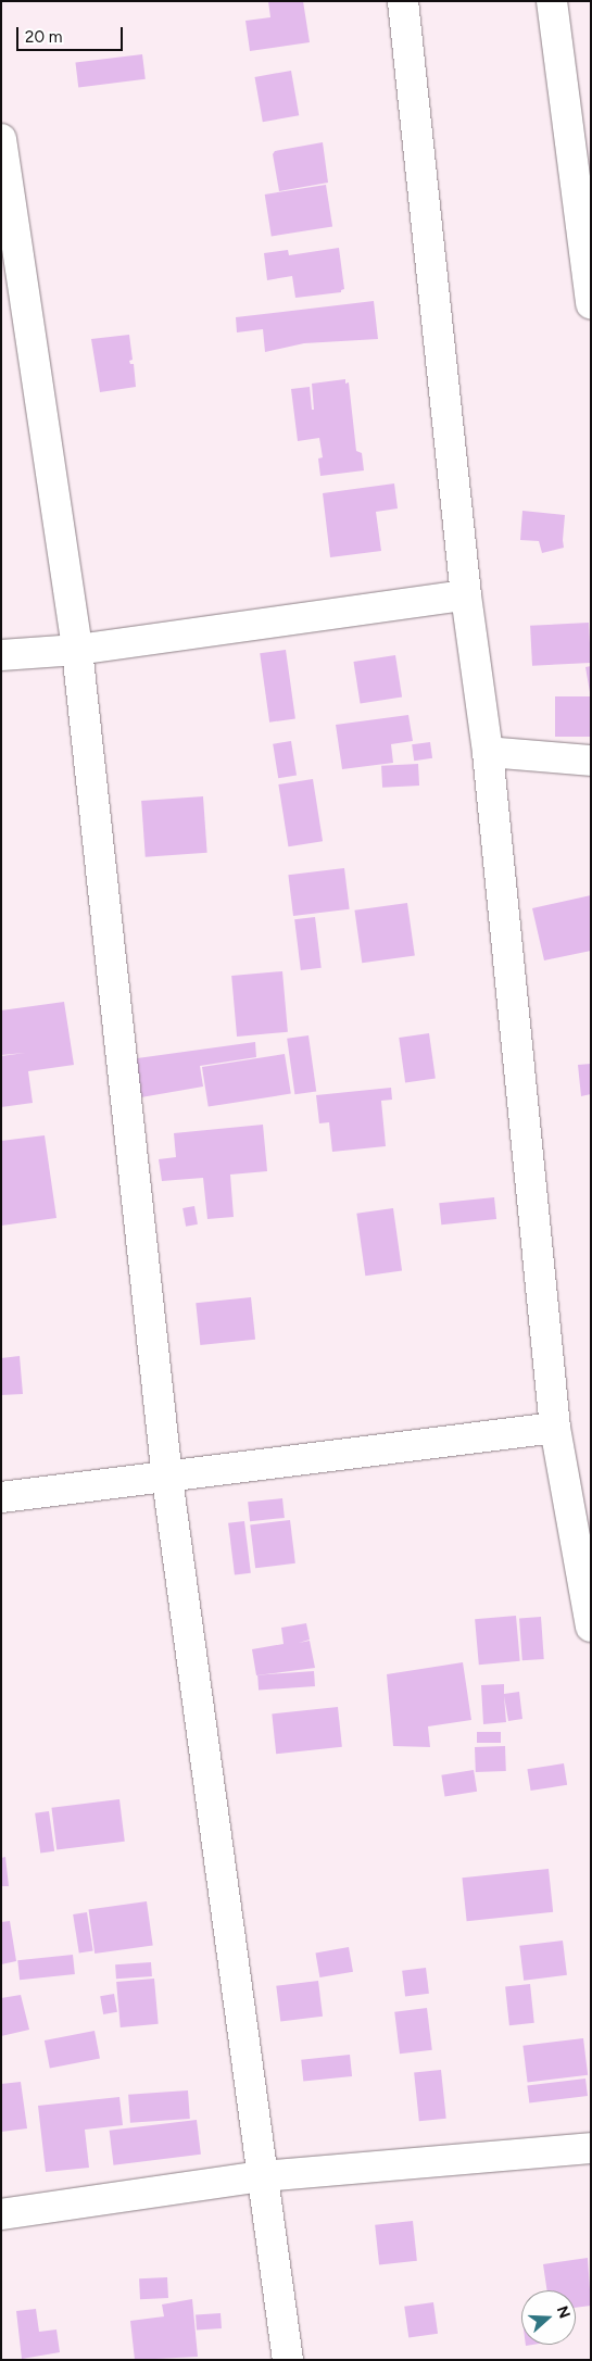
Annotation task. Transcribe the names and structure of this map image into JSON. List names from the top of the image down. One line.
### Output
{"scale_bar":"20 m","north":"right"}
